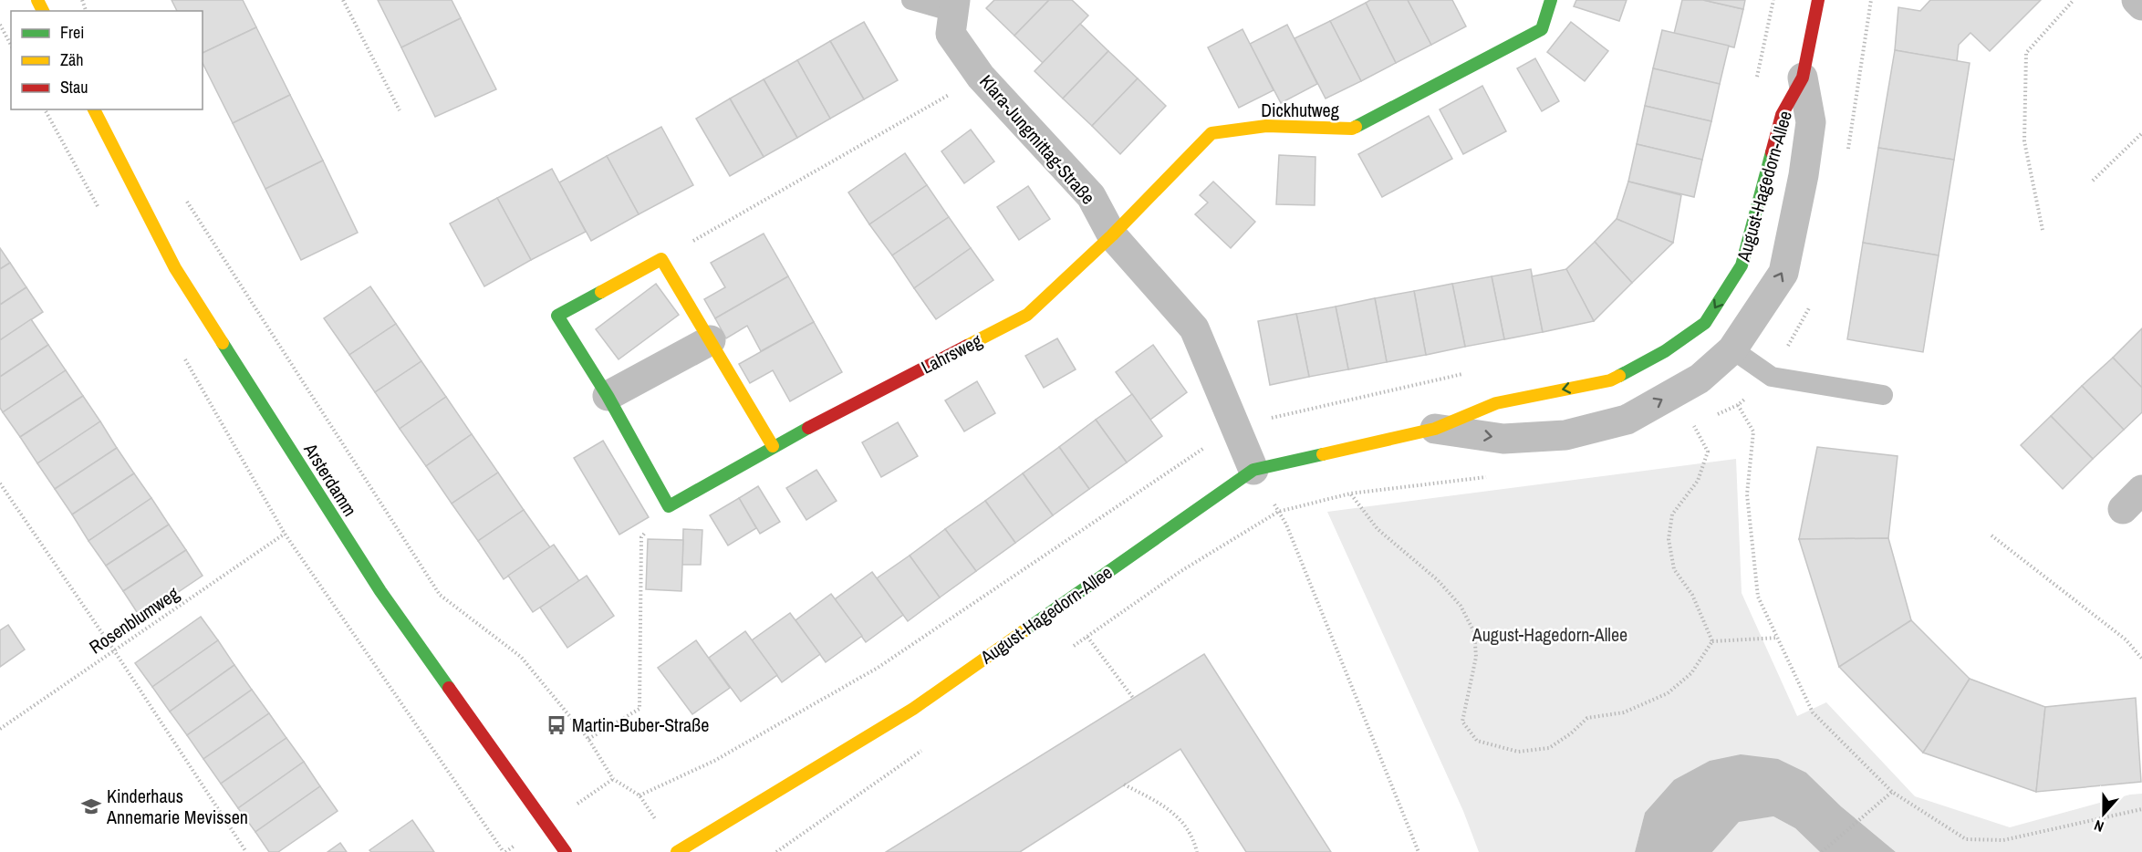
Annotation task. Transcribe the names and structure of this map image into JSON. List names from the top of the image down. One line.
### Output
{"streets":{"street":["Dickhutweg","Klara-Jungmittag-Straße","August-Hagedorn-Allee","Lahrsweg","Arsterdamm"],"path":["Rosenblumweg"]},"crossings":[["Dickhutweg","Klara-Jungmittag-Straße"],["Dickhutweg","Lahrsweg"],["Klara-Jungmittag-Straße","August-Hagedorn-Allee"],["Klara-Jungmittag-Straße","Lahrsweg"]],"parks":["August-Hagedorn-Allee"],"places":{"bus stop":["Martin-Buber-Straße"],"school or university":["Kinderhaus Annemarie Mevissen"]},"legend":["Frei","Zäh","Stau"],"north":"bottom"}
